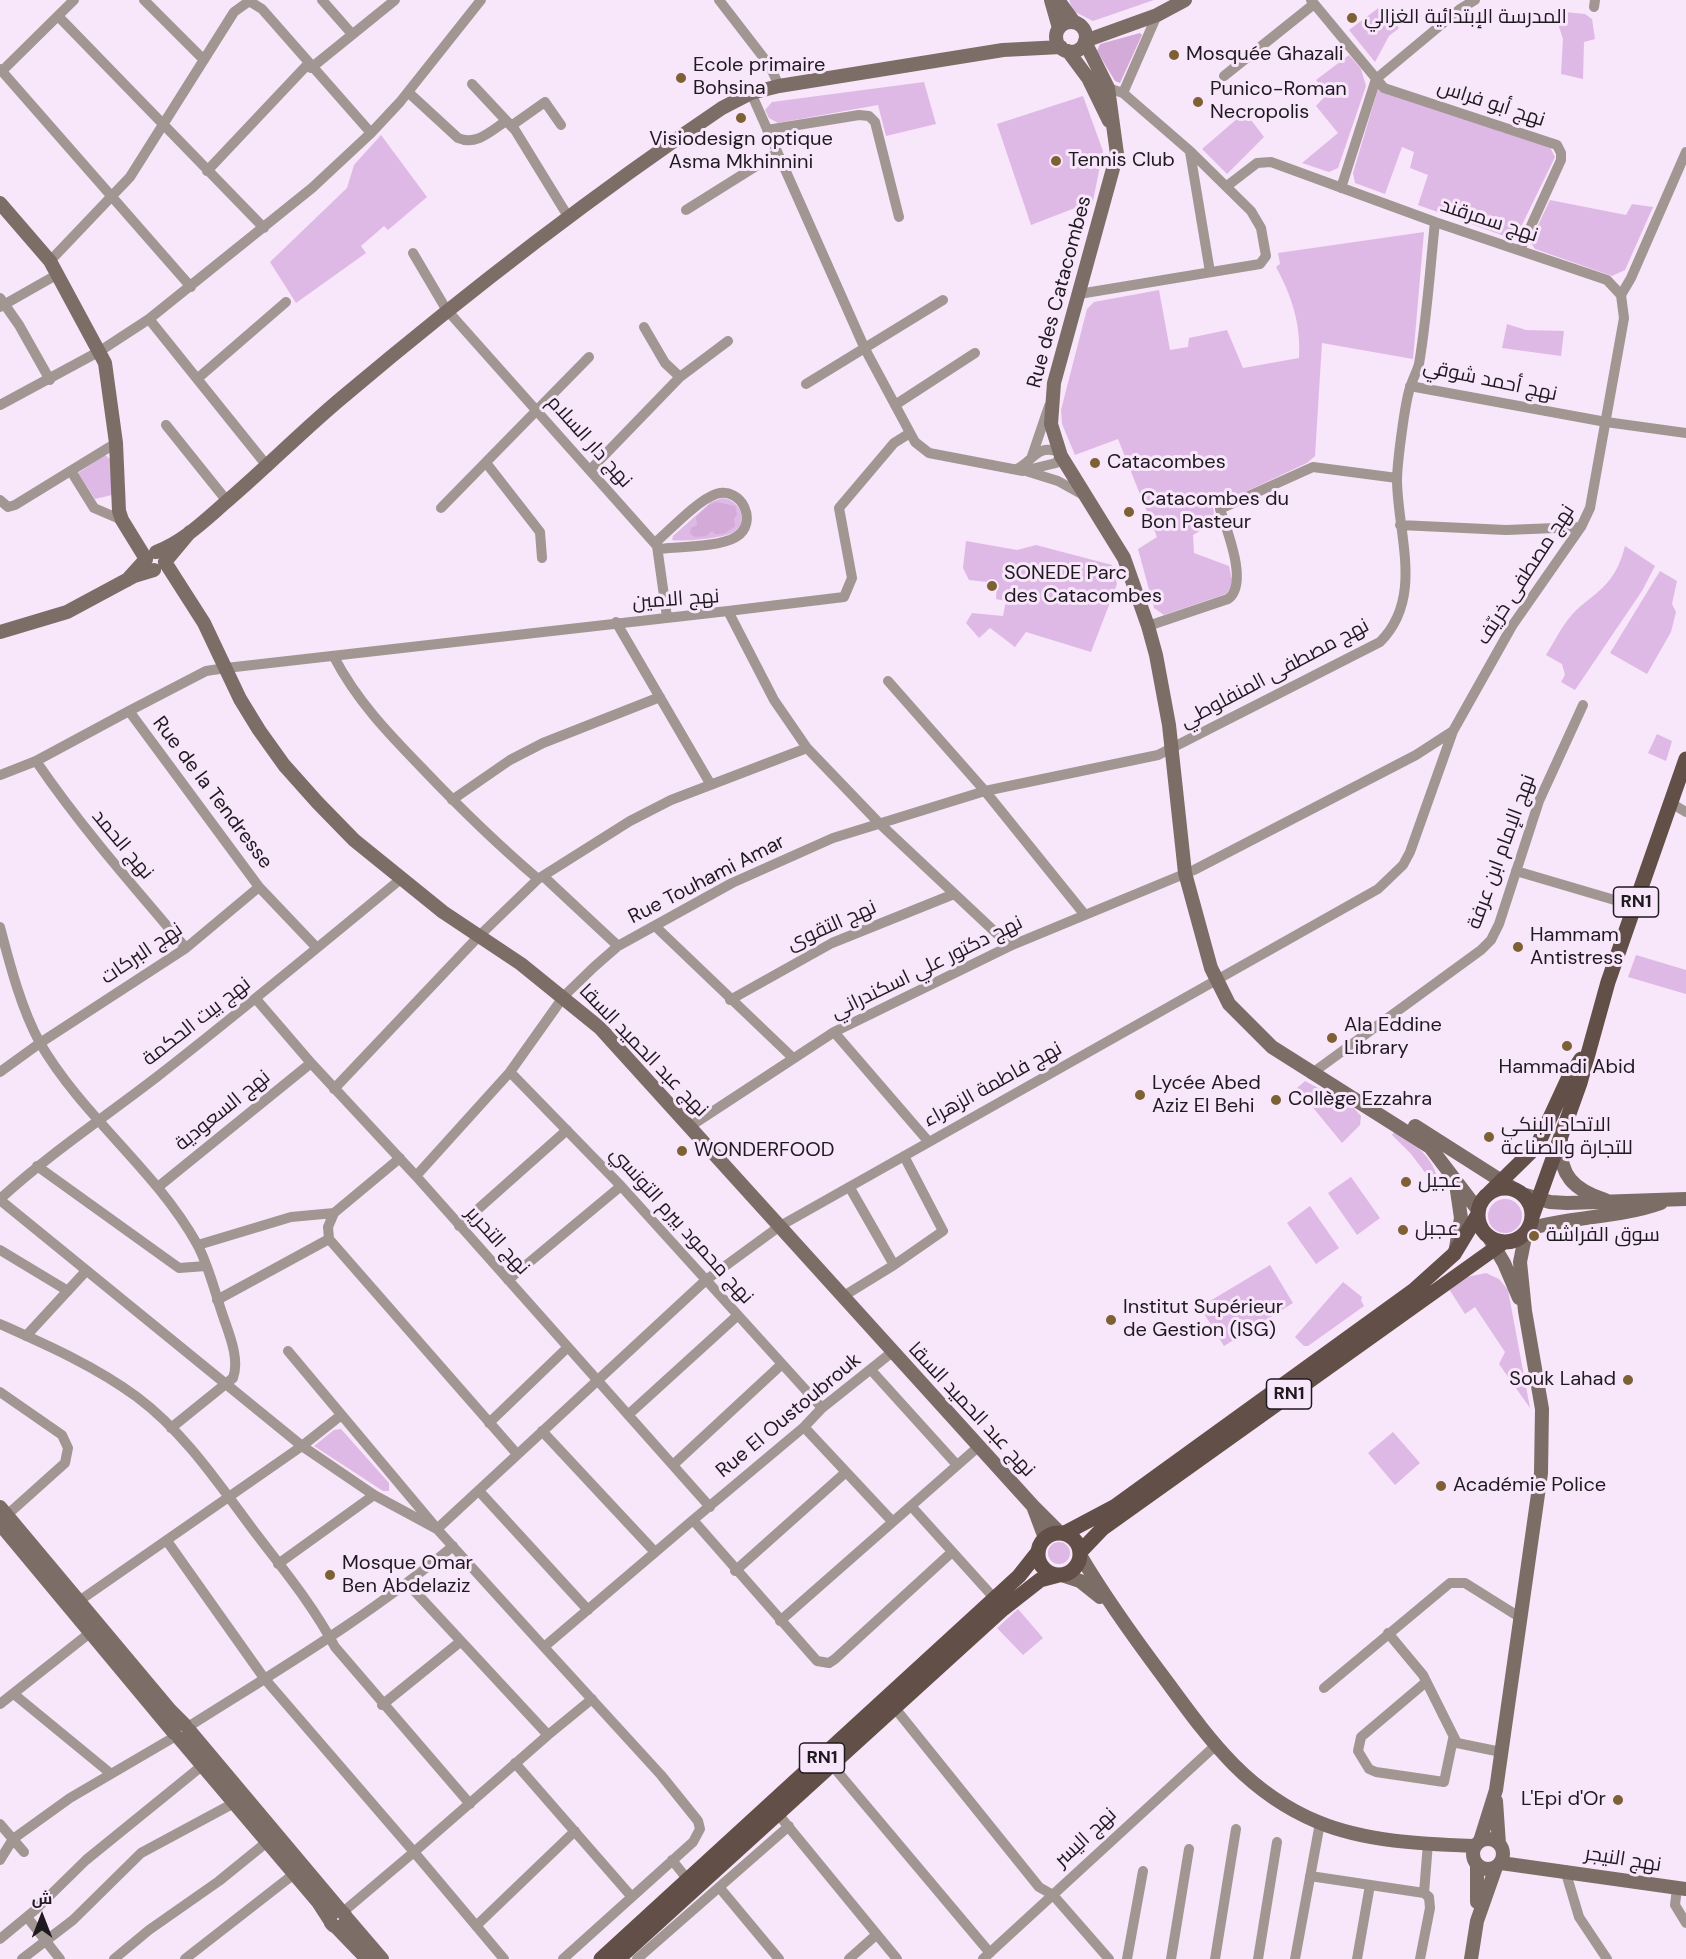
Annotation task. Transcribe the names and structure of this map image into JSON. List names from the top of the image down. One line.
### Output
{"streets":{"main road":["Rue des Catacombes","RN1","نهج عبد الحميد السقا","نهج النيجر"],"street":["نهج أبو فراس","نهج سمرقند","نهج أحمد شوقي","نهج دار السلام","نهج مصطفى خريّف","نهج الامين","نهج مصطفى المنفلوطي","Rue de la Tendresse","نهج الحمد","نهج الإمام ابن عرفة","Rue Touhami Amar","نهج التقوى","نهج البركات","نهج دكتور علي اسكندراني","نهج بيت الحكمة","نهج فاطمة الزهراء","نهج السعودية","نهج محمود بيرم التونسي","نهج التحرير","Rue El Oustoubrouk","نهج اليسر"]},"crossings":[["نهج أبو فراس","نهج سمرقند"],["نهج سمرقند","نهج أحمد شوقي"],["نهج سمرقند","نهج مصطفى خريّف"],["Rue des Catacombes","نهج مصطفى خريّف"],["Rue des Catacombes","نهج مصطفى المنفلوطي"],["Rue des Catacombes","نهج الإمام ابن عرفة"],["Rue des Catacombes","Rue Touhami Amar"],["Rue des Catacombes","RN1"],["Rue des Catacombes","نهج دكتور علي اسكندراني"],["Rue des Catacombes","نهج فاطمة الزهراء"],["نهج أحمد شوقي","نهج مصطفى خريّف"],["نهج أحمد شوقي","نهج مصطفى المنفلوطي"],["نهج مصطفى خريّف","نهج دكتور علي اسكندراني"],["نهج مصطفى خريّف","نهج فاطمة الزهراء"],["نهج الامين","Rue de la Tendresse"],["نهج الامين","Rue Touhami Amar"],["نهج الامين","نهج التقوى"],["نهج الامين","نهج دكتور علي اسكندراني"],["نهج الامين","نهج عبد الحميد السقا"],["نهج مصطفى المنفلوطي","Rue Touhami Amar"],["Rue de la Tendresse","نهج الحمد"],["Rue de la Tendresse","نهج البركات"],["Rue de la Tendresse","نهج بيت الحكمة"],["نهج الحمد","نهج البركات"],["Rue Touhami Amar","نهج عبد الحميد السقا"],["Rue Touhami Amar","نهج محمود بيرم التونسي"],["Rue Touhami Amar","نهج التحرير"],["RN1","نهج عبد الحميد السقا"],["نهج دكتور علي اسكندراني","نهج عبد الحميد السقا"],["نهج بيت الحكمة","نهج عبد الحميد السقا"],["نهج بيت الحكمة","نهج التحرير"],["نهج عبد الحميد السقا","نهج فاطمة الزهراء"],["نهج عبد الحميد السقا","Rue El Oustoubrouk"],["نهج فاطمة الزهراء","نهج محمود بيرم التونسي"],["نهج فاطمة الزهراء","نهج التحرير"],["نهج السعودية","نهج التحرير"],["نهج محمود بيرم التونسي","Rue El Oustoubrouk"],["نهج التحرير","Rue El Oustoubrouk"]],"places":["المدرسة الإبتدائية الغزالي","Mosquée Ghazali","Ecole primaire Bohsina","Punico-Roman Necropolis","Visiodesign optique Asma Mkhinnini","Tennis Club","Catacombes","Catacombes du Bon Pasteur","SONEDE Parc des Catacombes","Hammam Antistress","Ala Eddine Library","Hammadi Abid","Lycée Abed Aziz El Behi","Collège Ezzahra","الاتحاد البنكي للتجارة والصناعة","WONDERFOOD","عجيل","عجبل","سوق الفراشة","Institut Supérieur de Gestion (ISG)","Souk Lahad","Académie Police","Mosque Omar Ben Abdelaziz","L'Epi d'Or"],"north":"top"}
